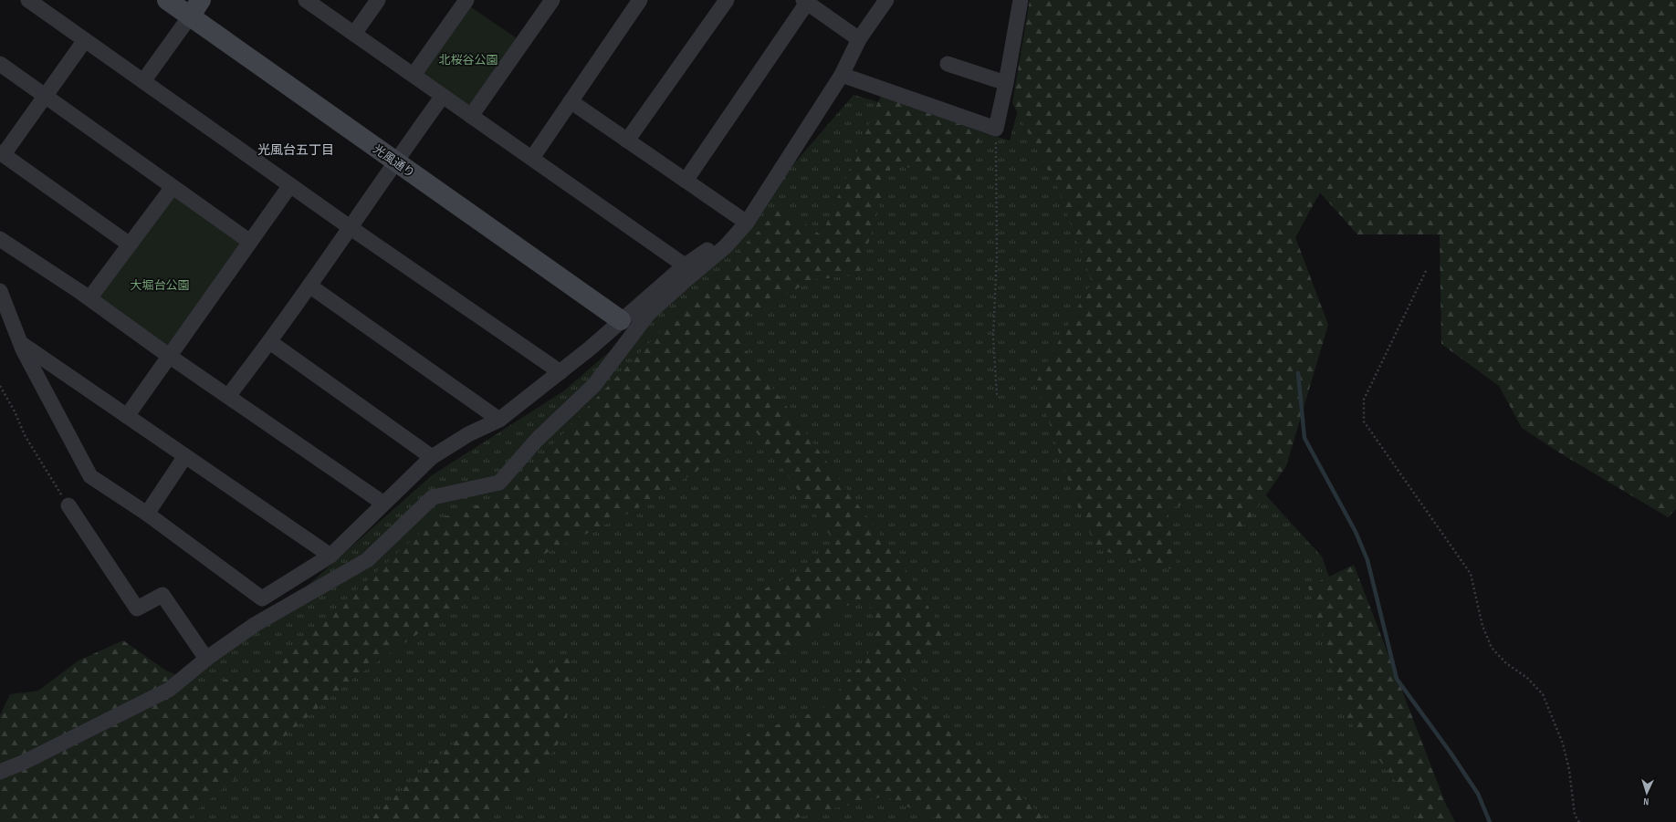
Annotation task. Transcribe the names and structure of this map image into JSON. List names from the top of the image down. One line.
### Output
{"streets":{"street":["光風通り"]},"districts":["光風台五丁目"],"parks":["北桜谷公園","大堀台公園"],"north":"bottom"}
